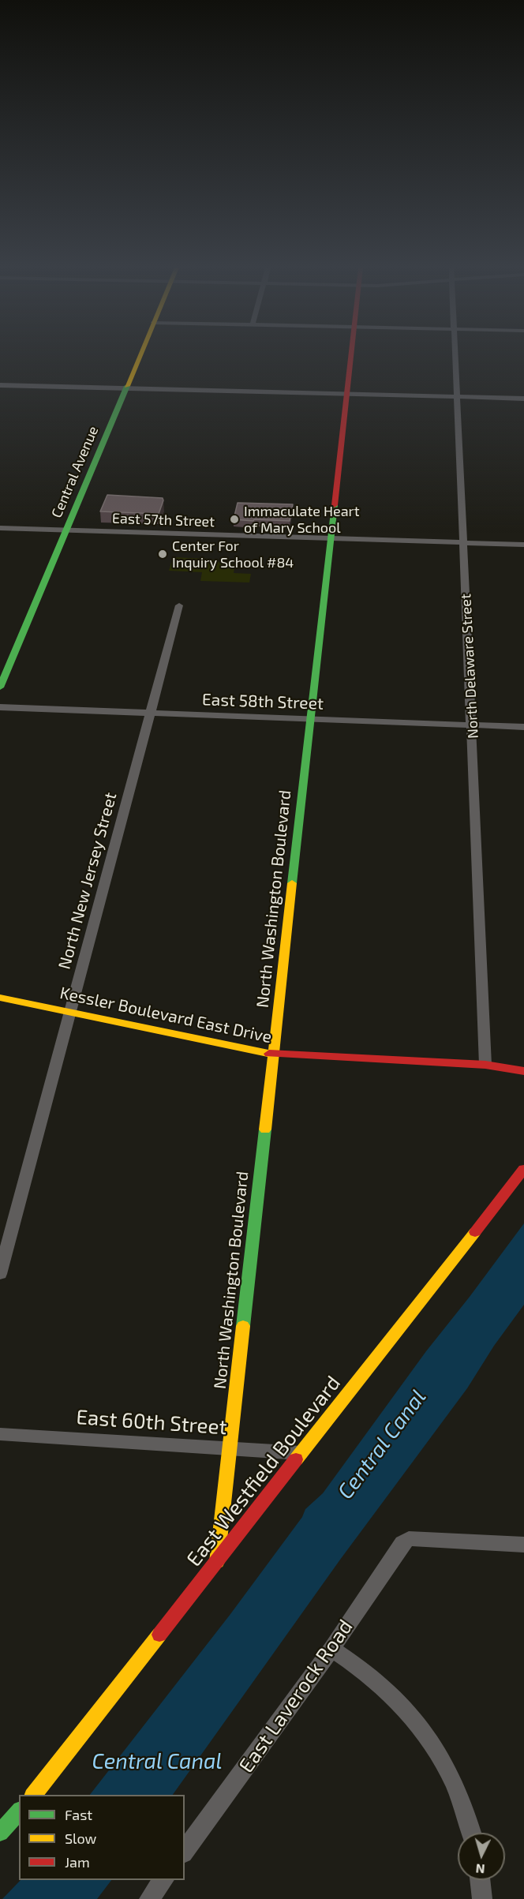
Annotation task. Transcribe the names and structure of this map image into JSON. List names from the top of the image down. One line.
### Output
{"streets":{"street":["Central Avenue","East 57th Street","North Delaware Street","East 58th Street","North New Jersey Street","North Washington Boulevard","Kessler Boulevard East Drive","East 60th Street","East Westfield Boulevard","East Laverock Road"]},"crossings":[["Central Avenue","East 57th Street"],["East 57th Street","North Delaware Street"],["East 57th Street","North Washington Boulevard"],["North Delaware Street","East 58th Street"],["North Delaware Street","Kessler Boulevard East Drive"],["East 58th Street","North New Jersey Street"],["East 58th Street","North Washington Boulevard"],["North New Jersey Street","Kessler Boulevard East Drive"],["North Washington Boulevard","Kessler Boulevard East Drive"],["North Washington Boulevard","East 60th Street"],["North Washington Boulevard","East Westfield Boulevard"],["East 60th Street","East Westfield Boulevard"]],"water":["Central Canal"],"places":["Immaculate Heart of Mary School","Center For Inquiry School #84"],"legend":["Fast","Slow","Jam"],"north":"bottom"}
